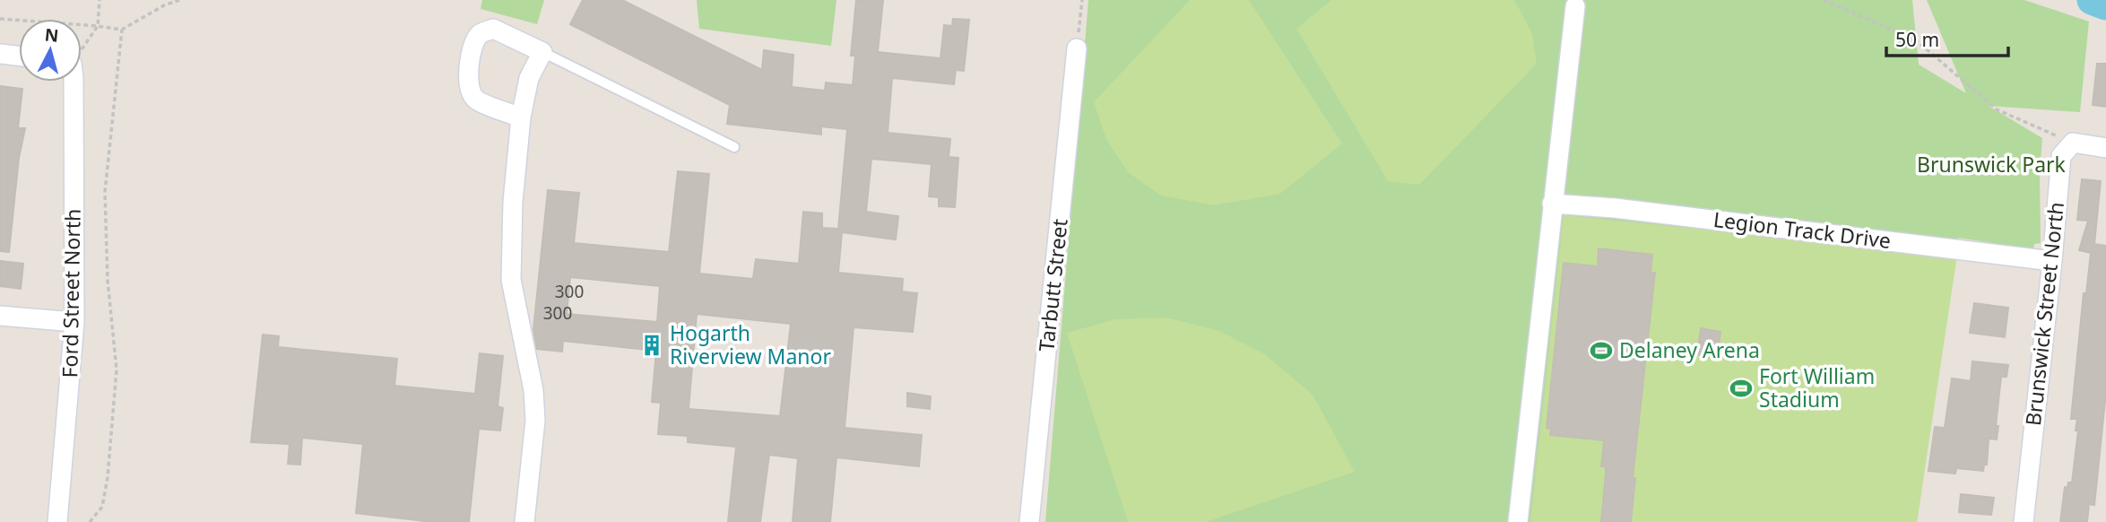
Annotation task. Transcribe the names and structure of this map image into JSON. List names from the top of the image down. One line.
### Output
{"streets":{"street":["Legion Track Drive","Tarbutt Street","Ford Street North","Brunswick Street North"]},"crossings":[["Legion Track Drive","Brunswick Street North"]],"parks":["Brunswick Park"],"places":{"building":["Hogarth Riverview Manor"],"sports":["Delaney Arena","Fort William Stadium"]},"house_numbers":["300","300"],"scale_bar":"50 m","north":"top"}
